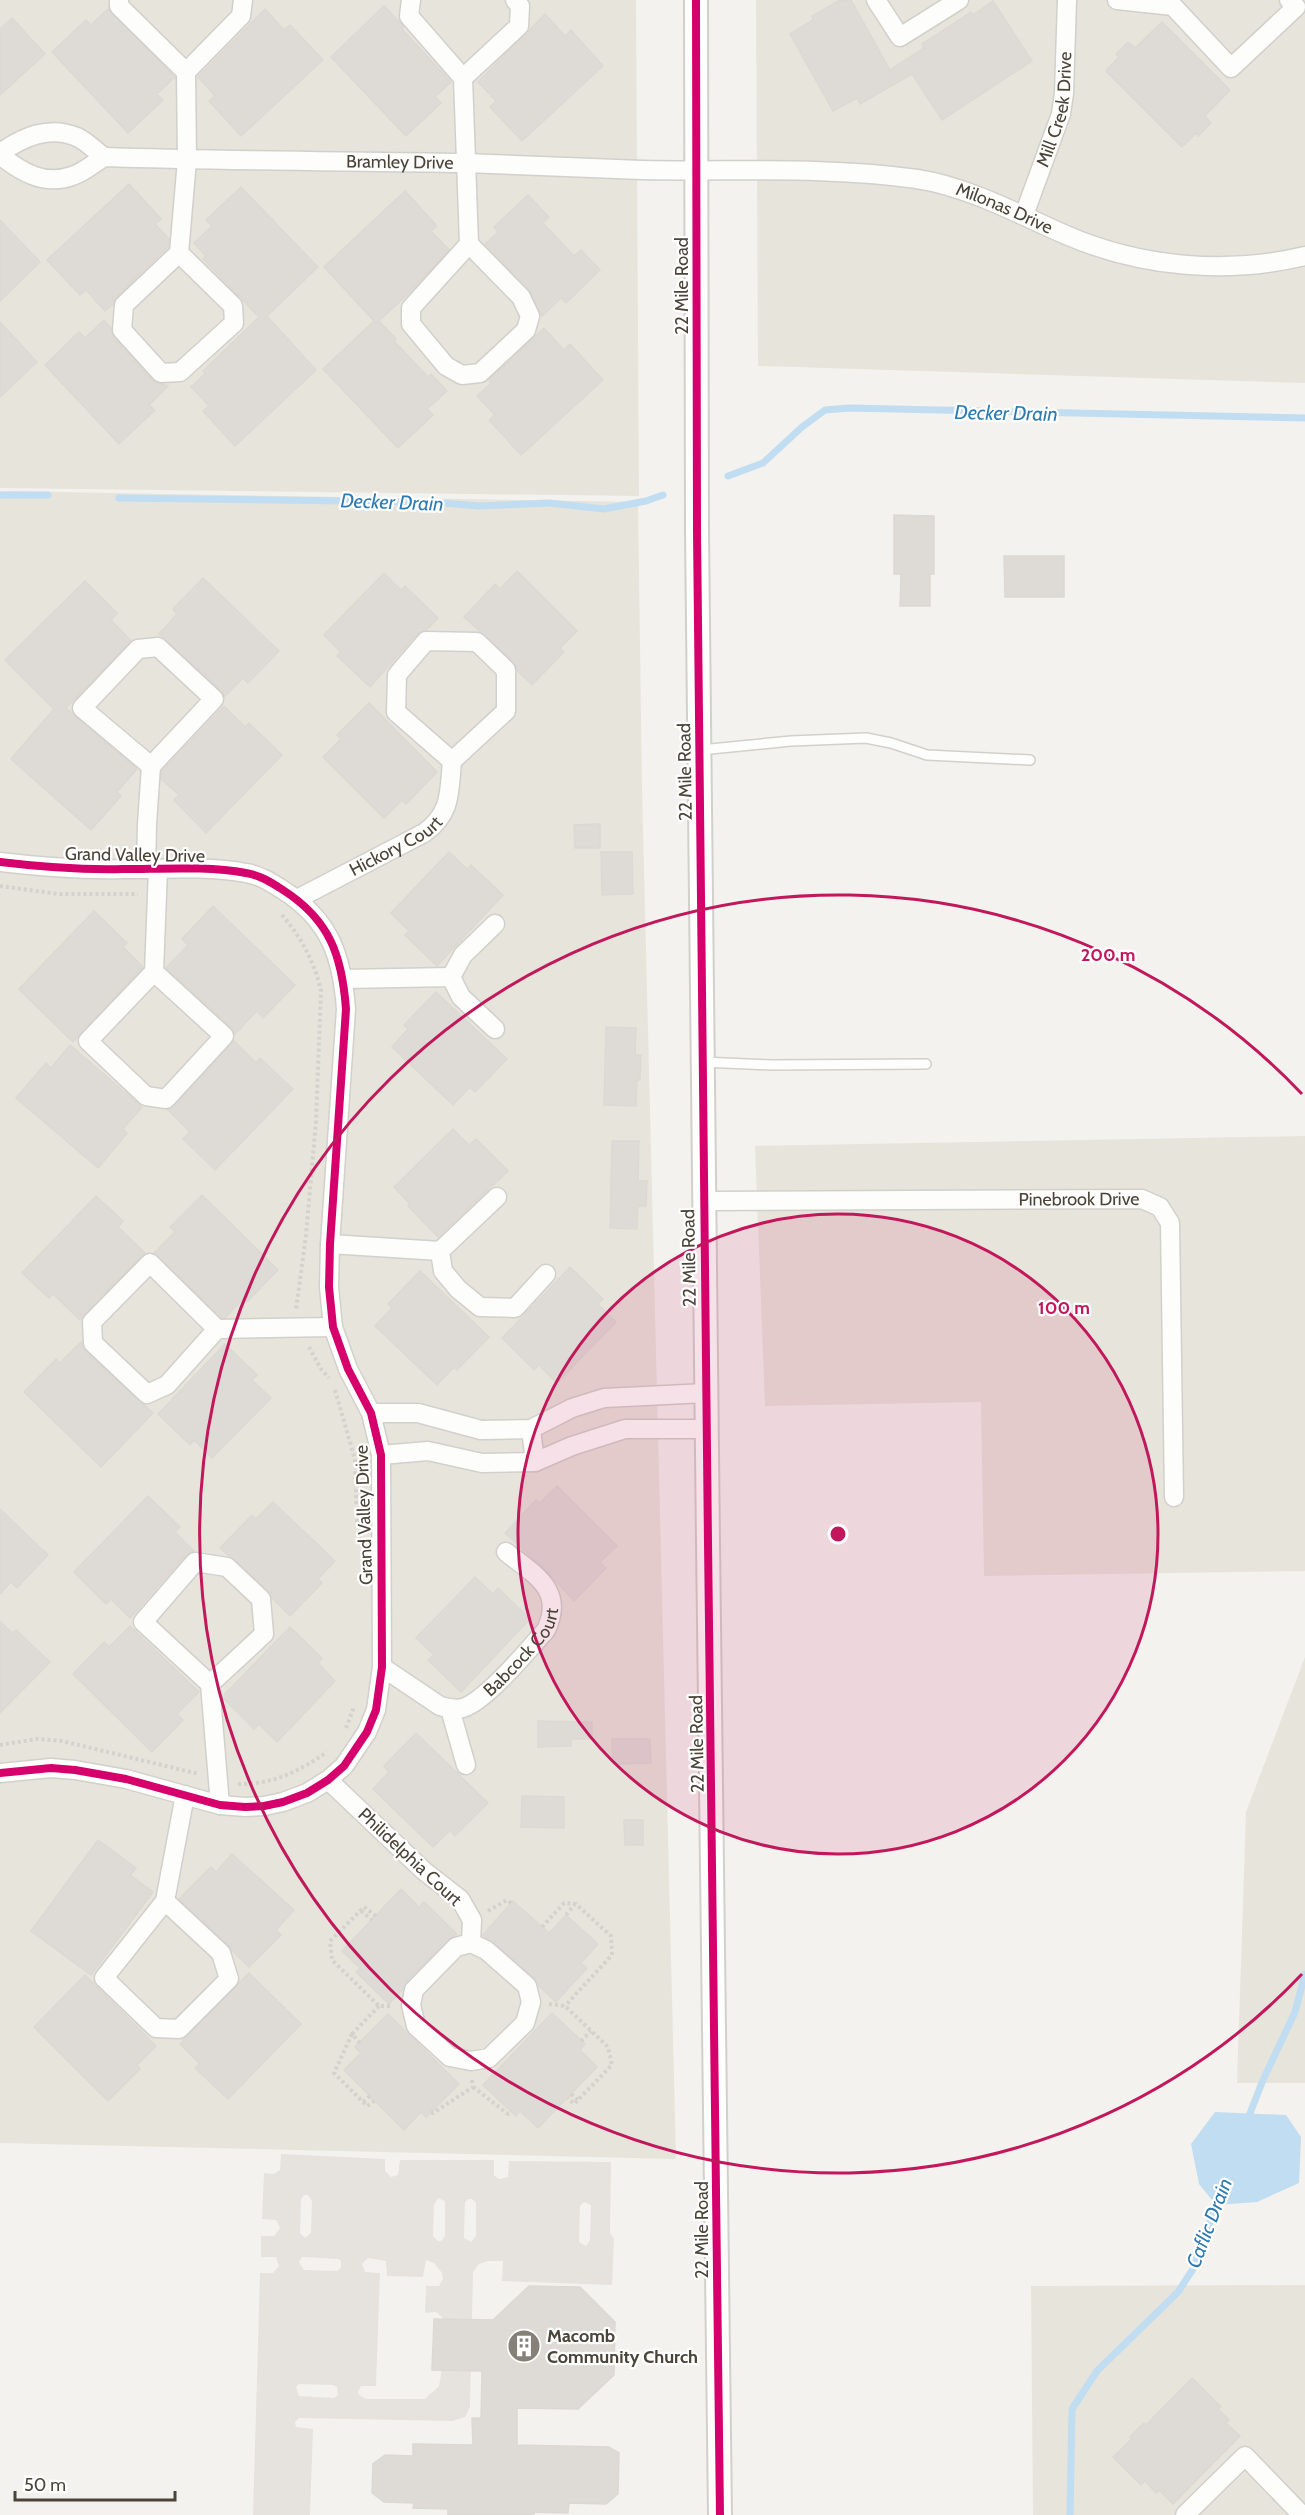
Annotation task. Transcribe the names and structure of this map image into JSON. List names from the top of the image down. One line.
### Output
{"streets":{"street":["Mill Creek Drive","Bramley Drive","Milonas Drive","22 Mile Road","Hickory Court","Grand Valley Drive","Pinebrook Drive","Babcock Court","Philidelphia Court"]},"crossings":[["Mill Creek Drive","Milonas Drive"],["Bramley Drive","Milonas Drive"],["Bramley Drive","22 Mile Road"],["Milonas Drive","22 Mile Road"],["22 Mile Road","Grand Valley Drive"],["22 Mile Road","Pinebrook Drive"],["Hickory Court","Grand Valley Drive"],["Grand Valley Drive","Philidelphia Court"]],"water":["Decker Drain","Caflic Drain"],"places":{"building":["Macomb Community Church"]},"scale_bar":"50 m","rings":["200 m","100 m"]}
